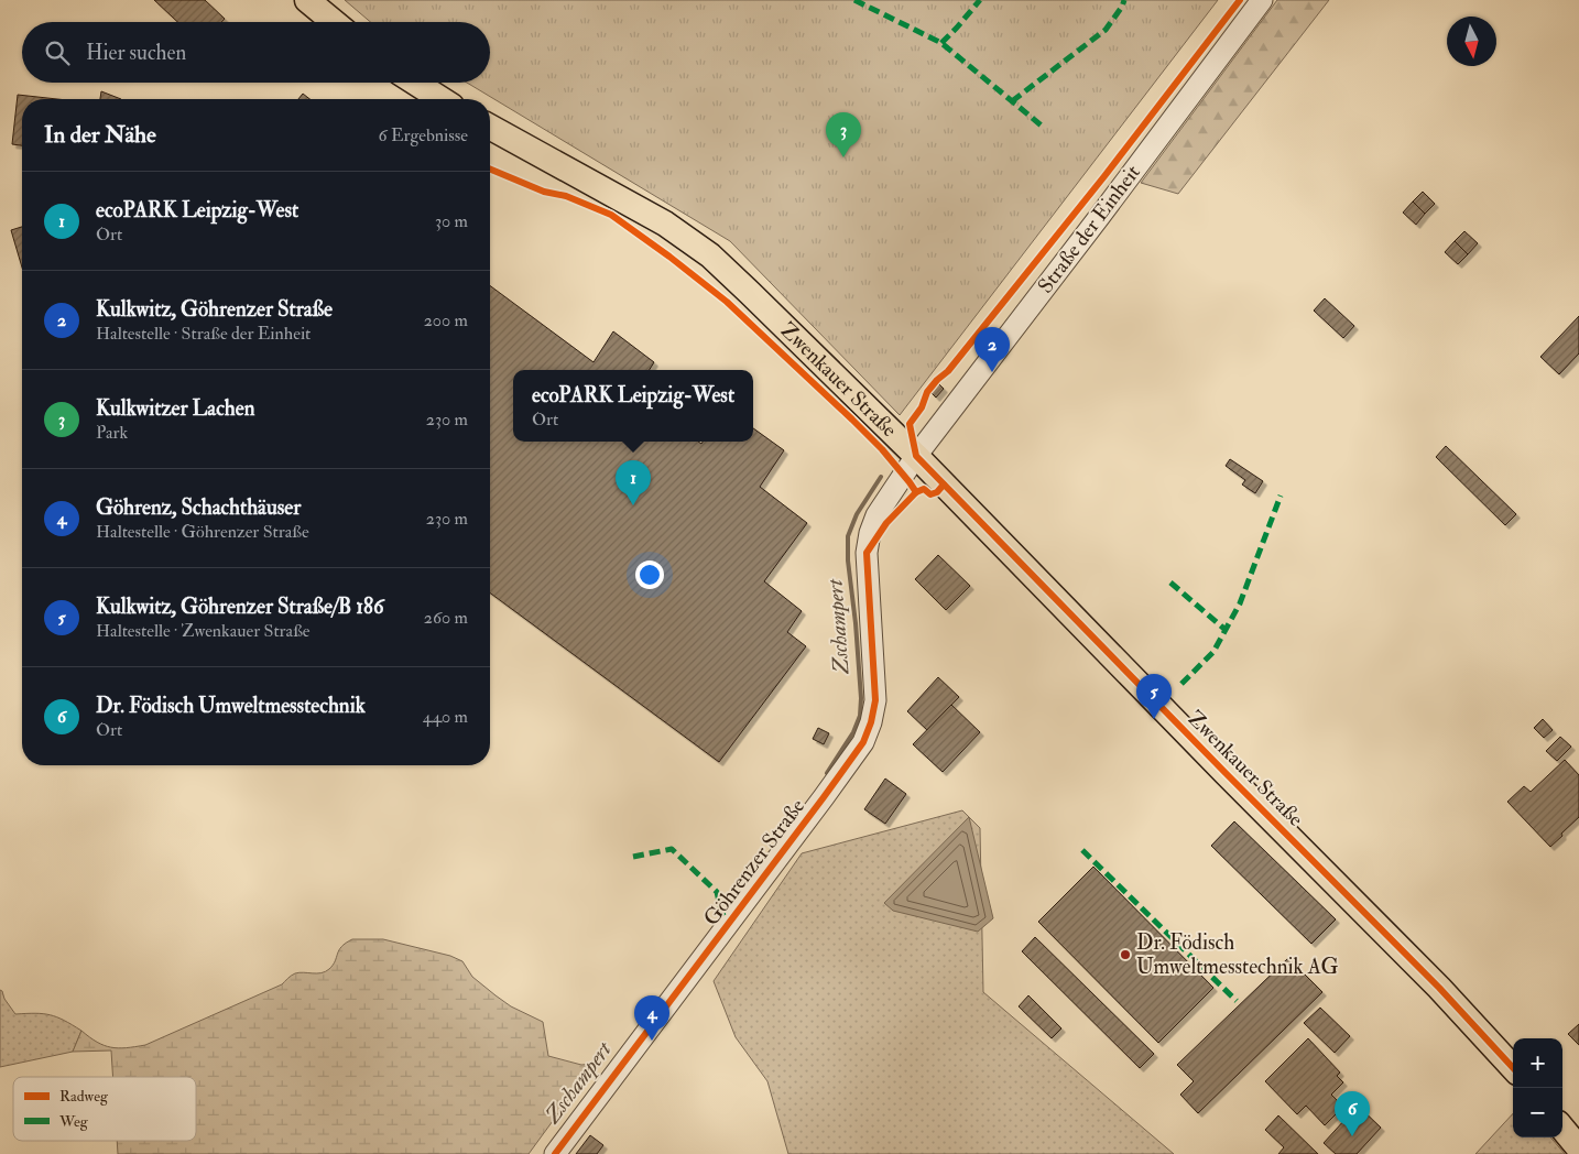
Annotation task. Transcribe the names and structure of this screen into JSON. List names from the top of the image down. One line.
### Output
{"streets":{"main road":["Zwenkauer Straße"],"street":["Straße der Einheit","Göhrenzer Straße"]},"crossings":[["Straße der Einheit","Zwenkauer Straße"],["Straße der Einheit","Göhrenzer Straße"],["Zwenkauer Straße","Göhrenzer Straße"]],"water":["Zschampert"],"places":["Dr. Födisch Umweltmesstechnik AG"],"legend":["Radweg","Weg"],"north":"bottom","page":{"search":"Hier suchen","heading":["In der Nähe","6 Ergebnisse"],"pins":["3","2","1","5","4","6"],"list":[{"mark":"1","name":"ecoPARK Leipzig-West","note":"Ort","value":"30 m"},{"mark":"2","name":"Kulkwitz, Göhrenzer Straße","note":"Haltestelle · Straße der Einheit","value":"200 m"},{"mark":"3","name":"Kulkwitzer Lachen","note":"Park","value":"230 m"},{"mark":"4","name":"Göhrenz, Schachthäuser","note":"Haltestelle · Göhrenzer Straße","value":"230 m"},{"mark":"5","name":"Kulkwitz, Göhrenzer Straße/B 186","note":"Haltestelle · Zwenkauer Straße","value":"260 m"},{"mark":"6","name":"Dr. Födisch Umweltmesstechnik","note":"Ort","value":"440 m"}],"popup":["ecoPARK Leipzig-West","Ort"],"map_buttons":["+","−"]}}
